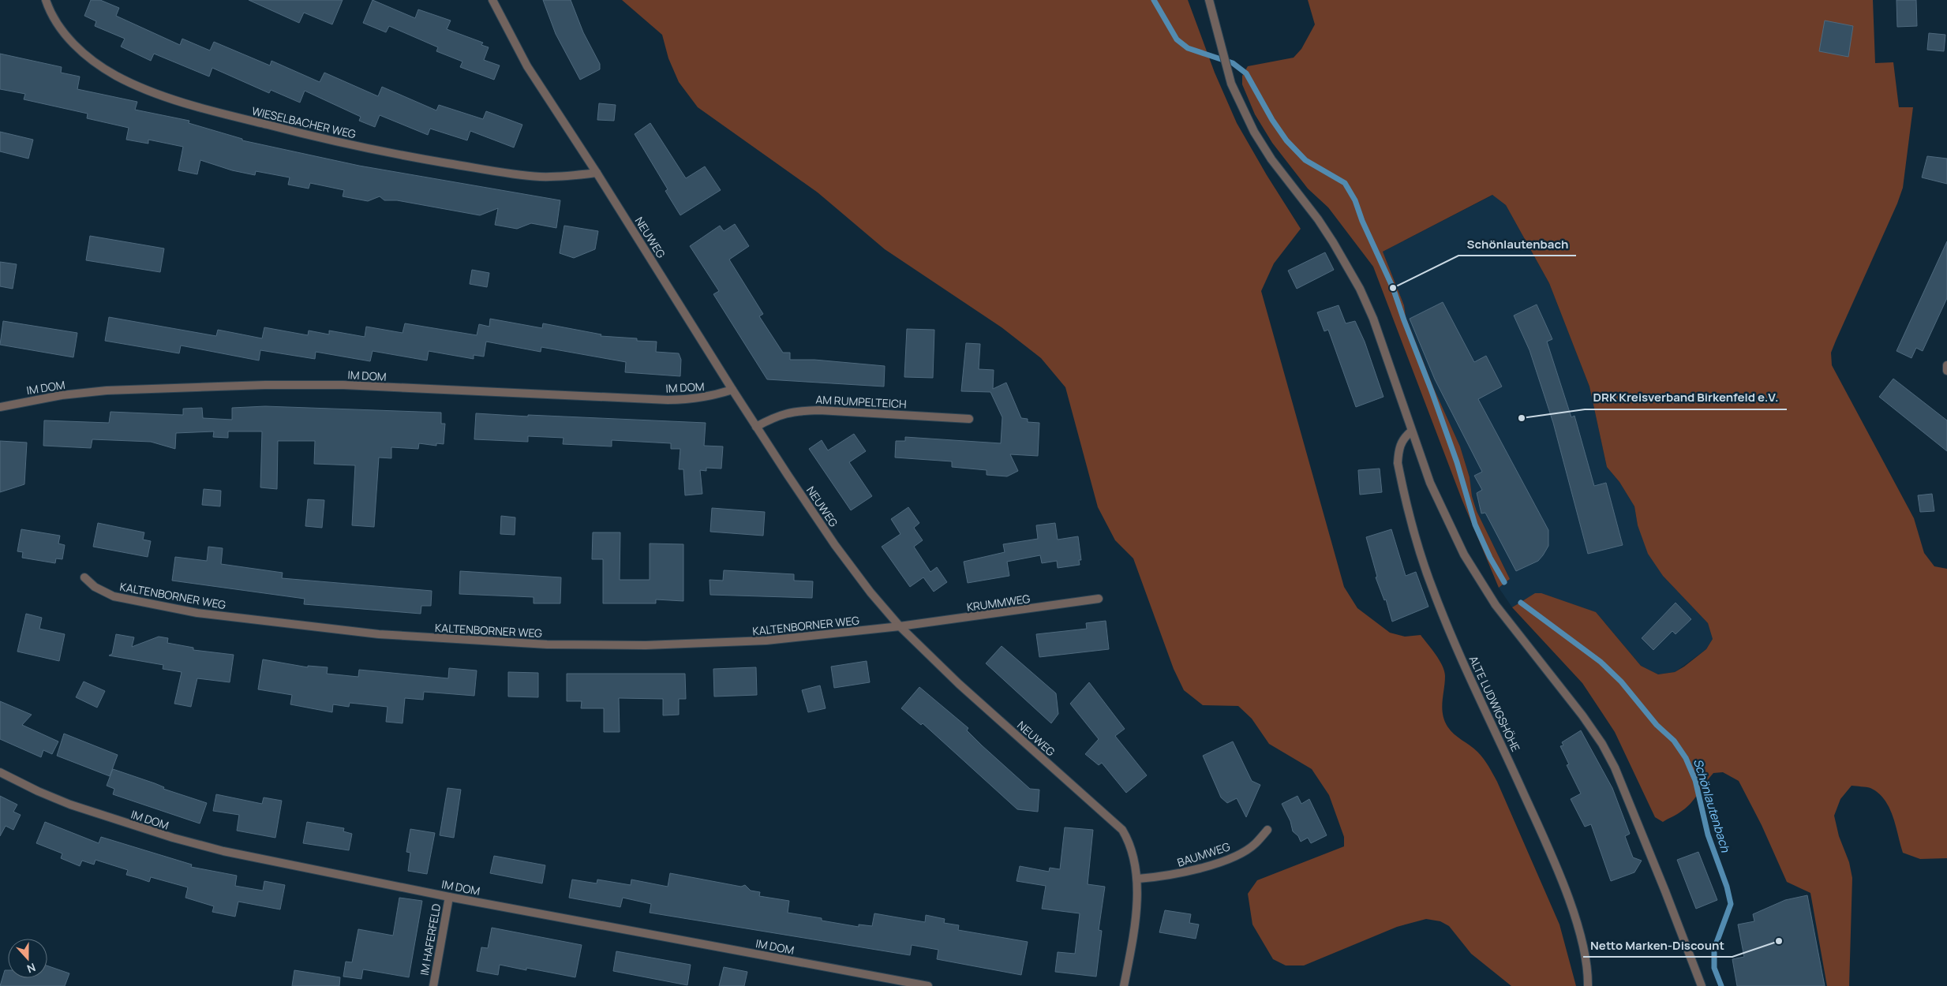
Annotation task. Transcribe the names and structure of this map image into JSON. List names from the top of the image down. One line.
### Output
{"streets":{"street":["WIESELBACHER WEG","NEUWEG","IM DOM","AM RUMPELTEICH","KALTENBORNER WEG","KRUMMWEG","ALTE LUDWIGSHÖHE","BAUMWEG","IM HAFERFELD"]},"crossings":[["WIESELBACHER WEG","NEUWEG"],["NEUWEG","IM DOM"],["NEUWEG","AM RUMPELTEICH"],["NEUWEG","KALTENBORNER WEG"],["NEUWEG","KRUMMWEG"],["NEUWEG","BAUMWEG"],["IM DOM","IM HAFERFELD"],["KALTENBORNER WEG","KRUMMWEG"]],"water":["Schönlautenbach"],"places":["Schönlautenbach","DRK Kreisverband Birkenfeld e.V.","Netto Marken-Discount"],"north":"bottom"}
